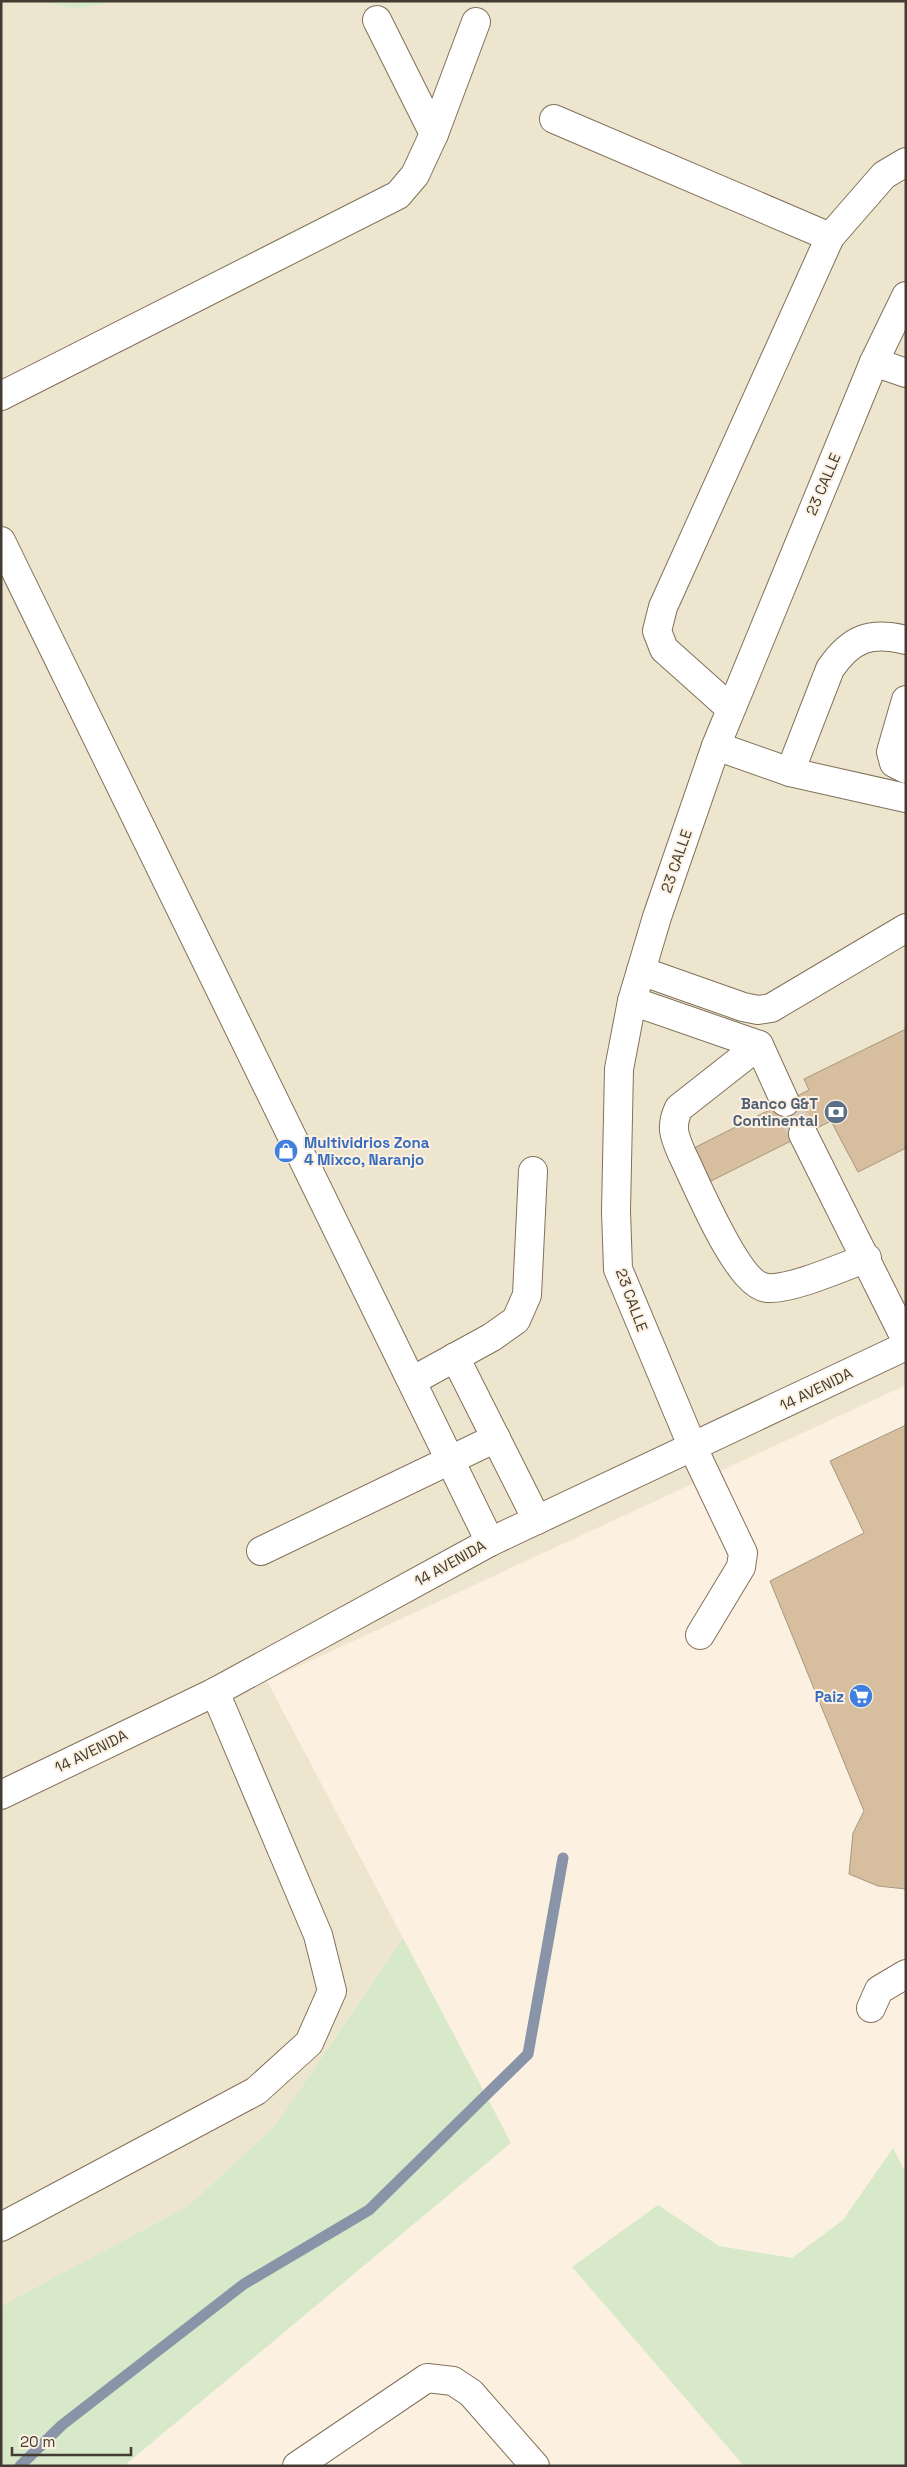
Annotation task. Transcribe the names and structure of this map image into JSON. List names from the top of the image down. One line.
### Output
{"streets":{"street":["23 CALLE","14 AVENIDA"]},"crossings":[["23 CALLE","14 AVENIDA"]],"places":{"bank":["Banco G&T Continental"],"shop":["Multividrios Zona 4 Mixco, Naranjo"],"supermarket":["Paiz"]},"scale_bar":"20 m"}
